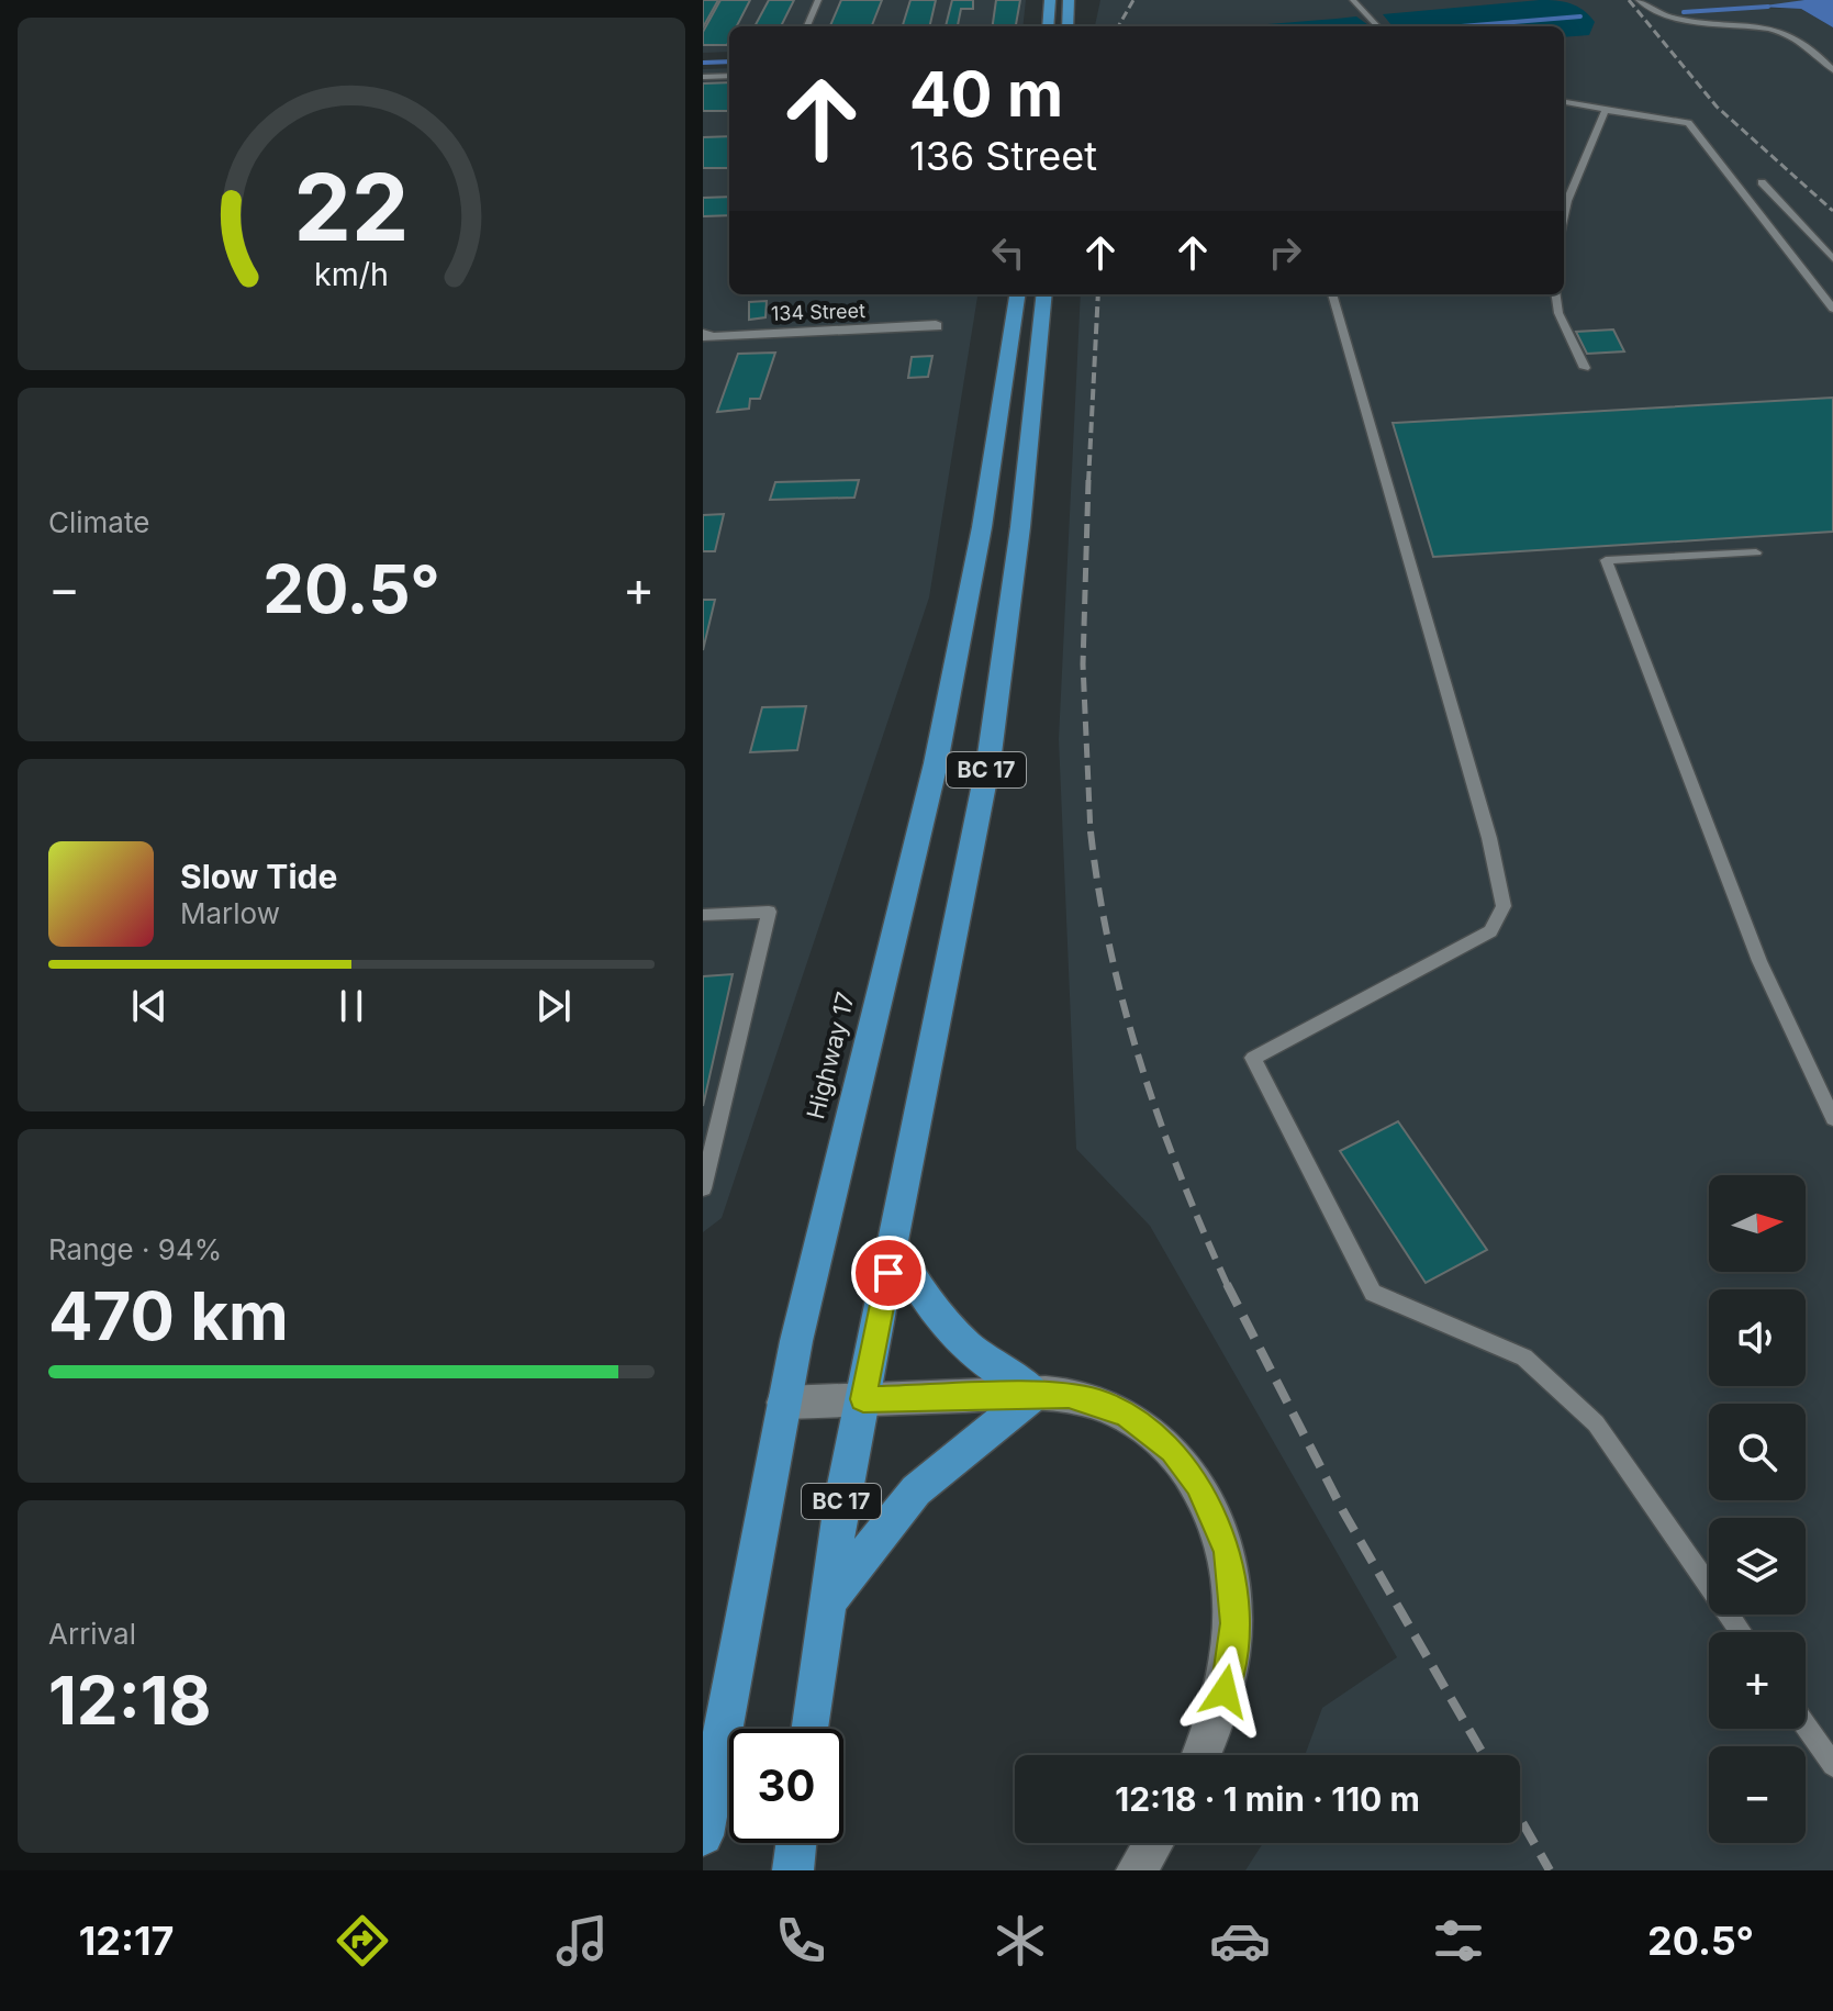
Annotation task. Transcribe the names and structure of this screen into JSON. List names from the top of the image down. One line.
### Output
{"streets":{"highway":["BC 17","Highway 17"],"street":["134 Street"]},"north":"right","page":{"turn":["40 m","136 Street"],"tile":["Climate",["Range · 94%","470 km"],["Arrival","12:18"]],"heat":["−","20.5°","+"],"song":["Slow Tide","Marlow"],"map_buttons":["+","−"],"limit":"30","trip":"12:18 · 1 min · 110 m","tabs":["12:17","20.5°"],"gauge":["22","km/h"]}}
